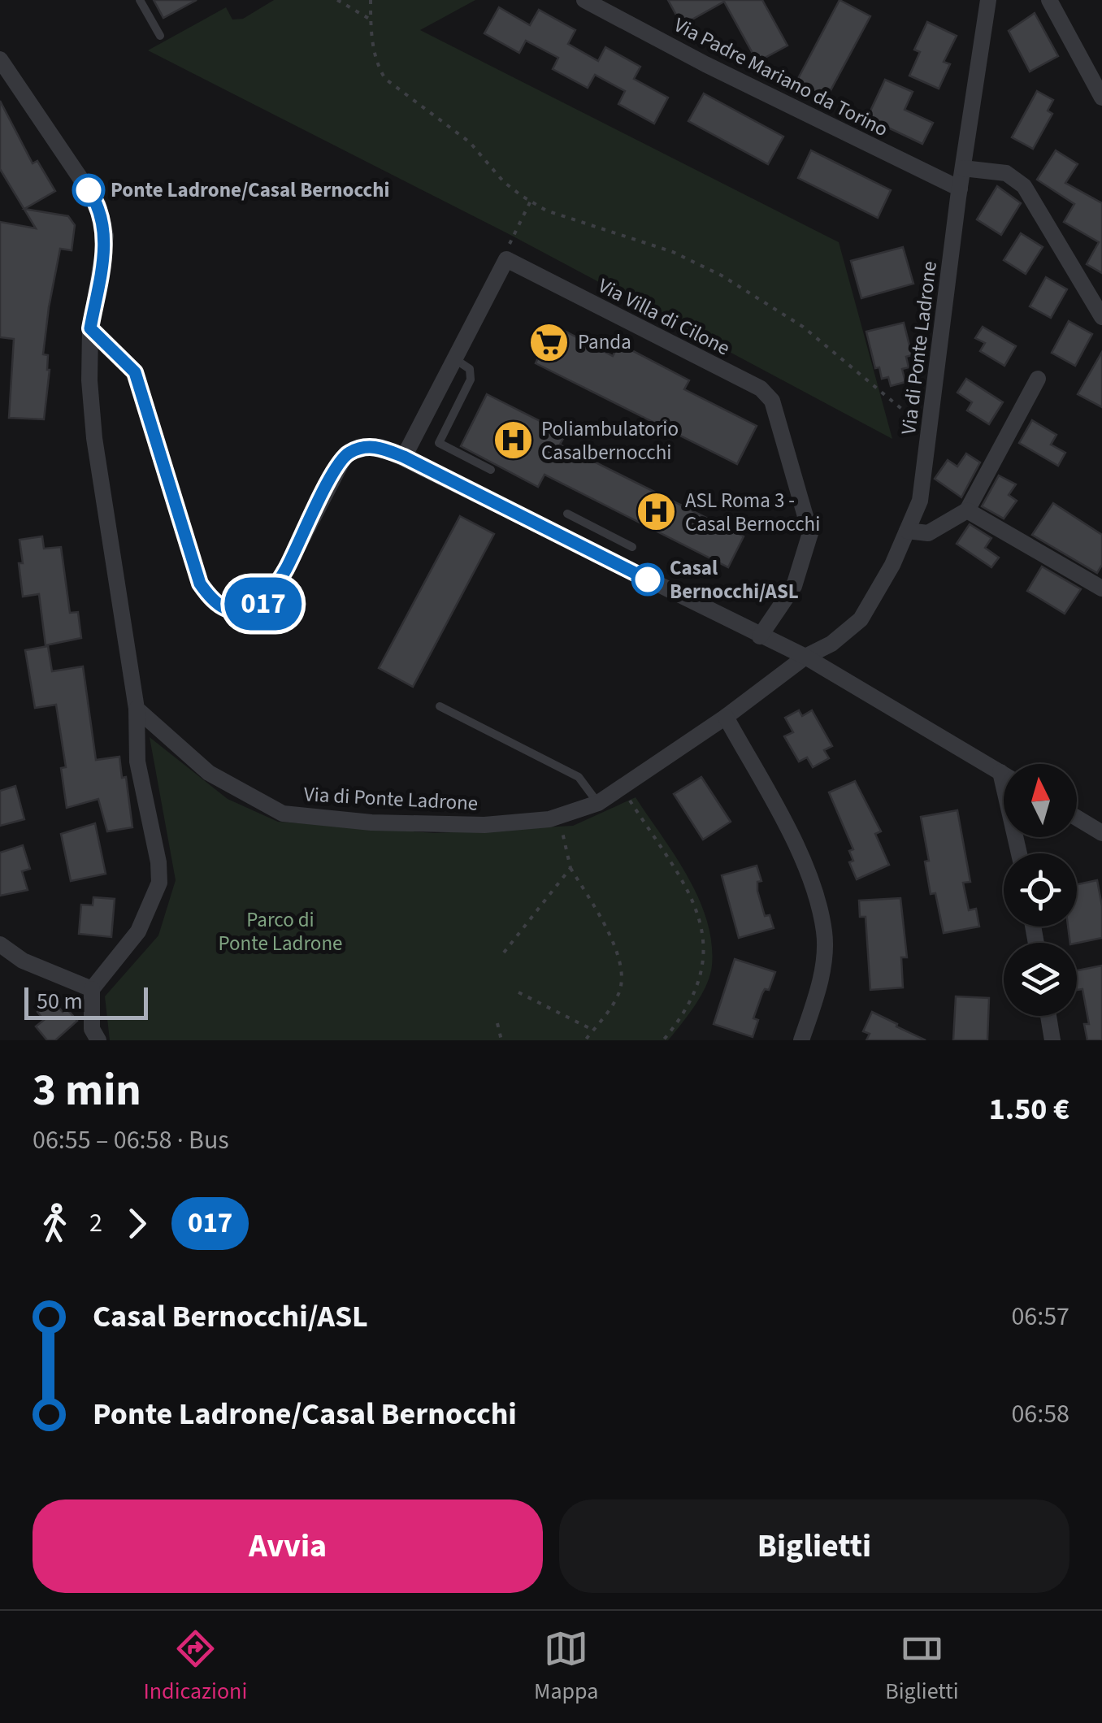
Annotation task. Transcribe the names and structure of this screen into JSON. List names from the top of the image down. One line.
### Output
{"streets":{"street":["Via Padre Mariano da Torino","Via Villa di Cilone","Via di Ponte Ladrone"]},"crossings":[["Via Padre Mariano da Torino","Via di Ponte Ladrone"]],"parks":["Parco di Ponte Ladrone"],"places":{"other":["Ponte Ladrone/Casal Bernocchi","Casal Bernocchi/ASL"],"supermarket":["Panda"],"hospital":["Poliambulatorio Casalbernocchi","ASL Roma 3 - Casal Bernocchi"]},"lines":["bus line 017"],"scale_bar":"50 m","north":"top","page":{"on_map":"017","scale":"50 m","heading":["3 min","06:55 – 06:58 · Bus","1.50 €"],"legs":["2","017"],"list":[{"name":"Casal Bernocchi/ASL","value":"06:57"},{"name":"Ponte Ladrone/Casal Bernocchi","value":"06:58"}],"buttons":["Avvia","Biglietti"],"tabs":["Indicazioni","Mappa","Biglietti"]}}
